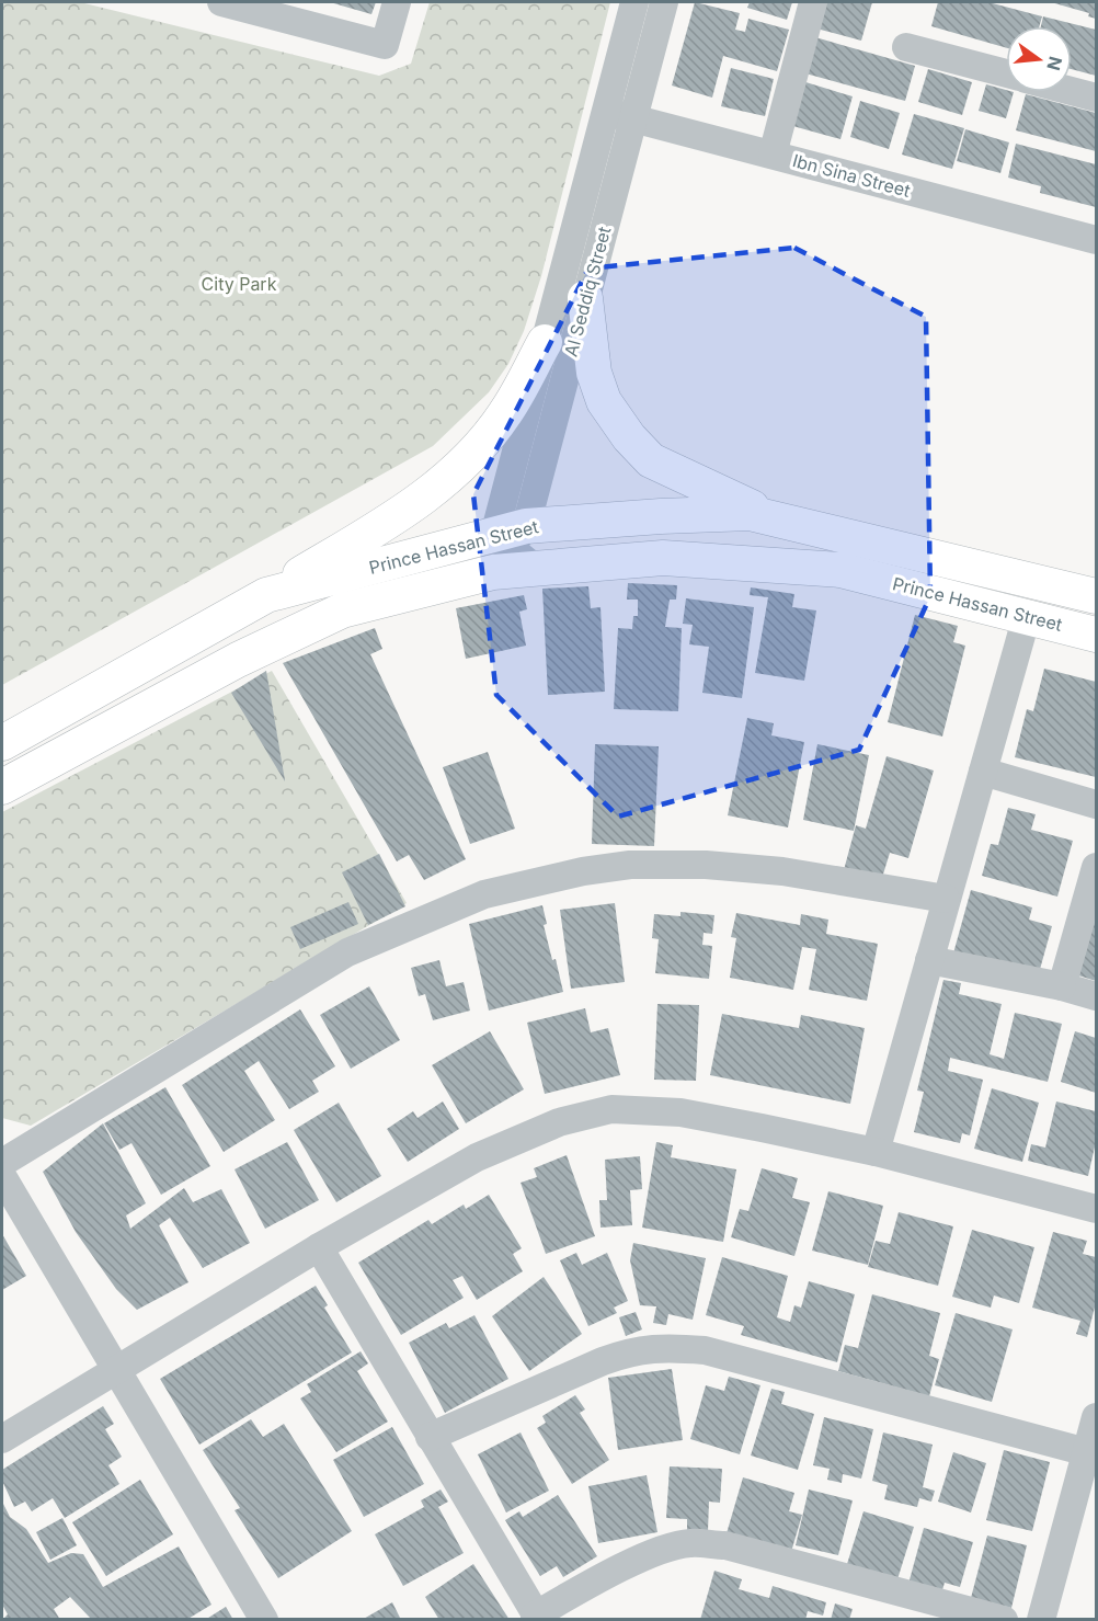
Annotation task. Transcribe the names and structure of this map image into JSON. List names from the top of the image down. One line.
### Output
{"streets":{"main road":["Prince Hassan Street"],"street":["Ibn Sina Street","Al Seddiq Street"]},"crossings":[["Ibn Sina Street","Al Seddiq Street"],["Al Seddiq Street","Prince Hassan Street"]],"parks":["City Park"],"north":"right"}
